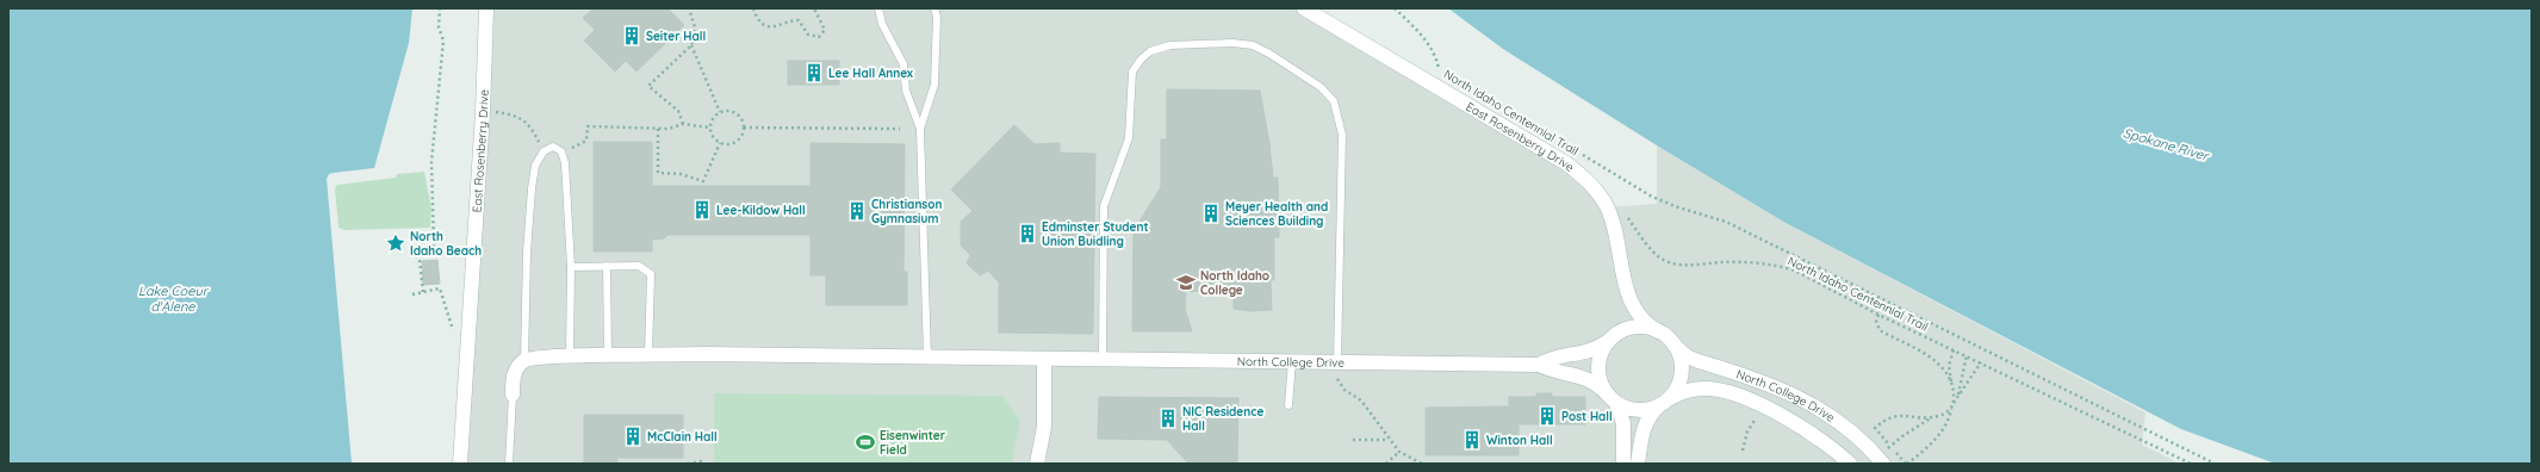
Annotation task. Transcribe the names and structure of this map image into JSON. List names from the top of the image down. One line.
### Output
{"streets":{"street":["East Rosenberry Drive","North College Drive"],"path":["North Idaho Centennial Trail"]},"crossings":[["East Rosenberry Drive","North College Drive"]],"water":["Spokane River","Lake Coeur d'Alene"],"places":{"building":["Seiter Hall","Lee Hall Annex","Lee-Kildow Hall","Christianson Gymnasium","Meyer Health and Sciences Building","Edminster Student Union Buidling","Post Hall","NIC Residence Hall","McClain Hall","Winton Hall"],"place":["North Idaho Beach"],"school or university":["North Idaho College"],"sports":["Eisenwinter Field"]}}
